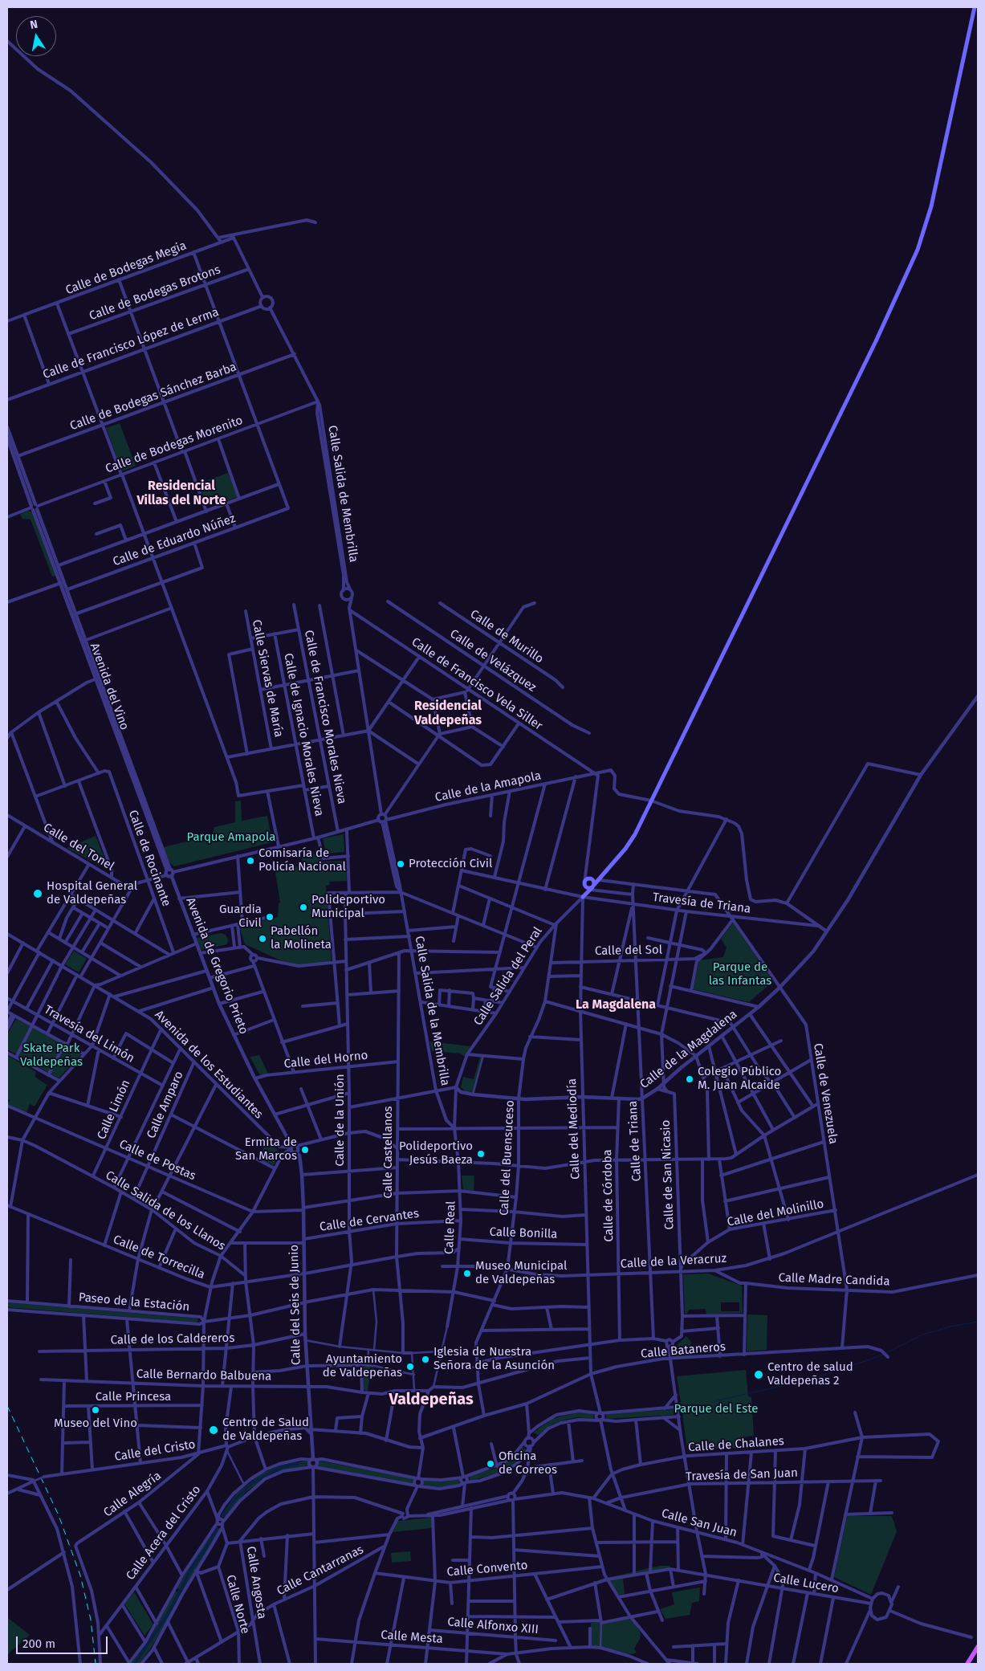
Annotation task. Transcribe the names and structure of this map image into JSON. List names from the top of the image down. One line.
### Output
{"streets":{"main road":["Calle Salida del Peral","Calle del Mediodía"],"street":["Calle de Bodegas Megia","Calle de Bodegas Brotons","Calle de Francisco López de Lerma","Calle de Bodegas Sánchez Barba","Calle de Bodegas Morenito","Calle Salida de Membrilla","Calle de Eduardo Núñez","Calle de Murillo","Calle de Velázquez","Calle Siervas de María","Calle de Francisco Vela Siller","Avenida del Vino","Calle de Francisco Morales Nieva","Calle de Ignacio Morales Nieva","Calle de la Amapola","Calle del Tonel","Calle de Rocinante","Travesía de Triana","Calle del Sol","Avenida de Gregorio Prieto","Calle Salida de la Membrilla","Travesía del Limón","Calle de la Magdalena","Calle del Horno","Avenida de los Estudiantes","Calle de Venezuela","Calle Amparo","Calle Limón","Calle de la Unión","Calle de Triana","Calle Castellanos","Calle del Buensuceso","Calle de Postas","Calle de San Nicasio","Calle de Córdoba","Calle Salida de los Llanos","Calle del Molinillo","Calle de Cervantes","Calle Real","Calle Bonilla","Calle de Torrecilla","Calle de la Veracruz","Calle Madre Candida","Paseo de la Estación","Calle del Seis de Junio","Calle de los Caldereros","Calle Bataneros","Calle Bernardo Balbuena","Calle Princesa","Calle de Chalanes","Calle del Cristo","Travesía de San Juan","Calle Alegría","Calle San Juan","Calle Acera del Cristo","Calle Convento","Calle Cantarranas","Calle Angosta","Calle Lucero","Calle Norte","Calle Alfonxo XIII","Calle Mesta"]},"crossings":[["Calle de Bodegas Megia","Calle de Bodegas Brotons"],["Calle de Francisco López de Lerma","Calle Salida de Membrilla"],["Calle de Bodegas Sánchez Barba","Calle Salida de Membrilla"],["Calle de Bodegas Sánchez Barba","Avenida del Vino"],["Calle de Bodegas Morenito","Calle Salida de Membrilla"],["Calle de Bodegas Morenito","Avenida del Vino"],["Calle de Eduardo Núñez","Avenida del Vino"],["Calle de Francisco Vela Siller","Calle de la Amapola"],["Calle de Francisco Vela Siller","Calle del Mediodía"],["Avenida del Vino","Calle de la Amapola"],["Calle de Francisco Morales Nieva","Calle de la Amapola"],["Calle de Ignacio Morales Nieva","Calle de la Amapola"],["Calle de la Amapola","Calle Salida del Peral"],["Calle de la Amapola","Calle Salida de la Membrilla"],["Calle de la Amapola","Calle de la Unión"],["Calle de la Amapola","Calle del Mediodía"],["Calle del Tonel","Calle de Rocinante"],["Travesía de Triana","Calle Salida del Peral"],["Travesía de Triana","Calle de Venezuela"],["Travesía de Triana","Calle del Mediodía"],["Travesía de Triana","Calle de Triana"],["Calle del Sol","Calle del Mediodía"],["Calle del Sol","Calle de Triana"],["Calle del Sol","Calle del Buensuceso"],["Avenida de Gregorio Prieto","Calle del Horno"],["Avenida de Gregorio Prieto","Avenida de los Estudiantes"],["Avenida de Gregorio Prieto","Calle del Seis de Junio"],["Calle Salida del Peral","Calle de la Magdalena"],["Calle Salida del Peral","Calle de Venezuela"],["Calle Salida del Peral","Calle del Mediodía"],["Calle Salida del Peral","Calle del Buensuceso"],["Calle Salida del Peral","Calle Real"],["Calle Salida de la Membrilla","Calle Real"],["Travesía del Limón","Calle Limón"],["Calle de la Magdalena","Calle de Venezuela"],["Calle de la Magdalena","Calle del Mediodía"],["Calle de la Magdalena","Calle de Triana"],["Calle de la Magdalena","Calle del Buensuceso"],["Calle de la Magdalena","Calle de Córdoba"],["Calle de la Magdalena","Calle Real"],["Calle del Horno","Calle de la Unión"],["Calle del Horno","Calle Castellanos"],["Avenida de los Estudiantes","Calle Amparo"],["Avenida de los Estudiantes","Calle Limón"],["Avenida de los Estudiantes","Calle del Seis de Junio"],["Calle de Venezuela","Calle de Triana"],["Calle de Venezuela","Calle del Molinillo"],["Calle de Venezuela","Calle de la Veracruz"],["Calle de Venezuela","Calle Madre Candida"],["Calle de Venezuela","Calle Bataneros"],["Calle Amparo","Calle de Postas"],["Calle Amparo","Calle Salida de los Llanos"],["Calle Limón","Calle de Postas"],["Calle Limón","Calle Salida de los Llanos"],["Calle de la Unión","Calle de Postas"],["Calle de la Unión","Calle de Cervantes"],["Calle de la Unión","Calle de Torrecilla"],["Calle del Mediodía","Calle Bonilla"],["Calle del Mediodía","Calle de la Veracruz"],["Calle del Mediodía","Calle Bataneros"],["Calle de Triana","Calle de la Veracruz"],["Calle Castellanos","Calle de Postas"],["Calle Castellanos","Calle de Cervantes"],["Calle Castellanos","Calle de Torrecilla"],["Calle del Buensuceso","Calle de Postas"],["Calle del Buensuceso","Calle Bonilla"],["Calle del Buensuceso","Calle de la Veracruz"],["Calle del Buensuceso","Calle Bataneros"],["Calle de Postas","Calle Real"],["Calle de Postas","Calle del Seis de Junio"],["Calle de San Nicasio","Calle del Molinillo"],["Calle de San Nicasio","Calle de la Veracruz"],["Calle de Córdoba","Calle de la Veracruz"],["Calle de Cervantes","Calle Real"],["Calle de Cervantes","Calle del Seis de Junio"],["Calle Real","Calle Bonilla"],["Calle Real","Calle de la Veracruz"],["Calle de Torrecilla","Calle del Seis de Junio"],["Calle de la Veracruz","Calle Madre Candida"],["Calle del Seis de Junio","Calle de los Caldereros"],["Calle del Seis de Junio","Calle Bernardo Balbuena"],["Calle del Cristo","Calle Alegría"],["Calle del Cristo","Calle Acera del Cristo"],["Travesía de San Juan","Calle San Juan"],["Calle Alegría","Calle Acera del Cristo"],["Calle San Juan","Calle Lucero"],["Calle Cantarranas","Calle Angosta"],["Calle Cantarranas","Calle Norte"],["Calle Alfonxo XIII","Calle Mesta"]],"districts":["Residencial Villas del Norte","Residencial Valdepeñas","La Magdalena","Valdepeñas"],"parks":["Parque Amapola","Parque de las Infantas","Skate Park Valdepeñas","Parque del Este"],"places":["Comisaría de Policía Nacional","Protección Civil","Hospital General de Valdepeñas","Polideportivo Municipal","Guardia Civil","Pabellón la Molineta","Colegio Público M. Juan Alcaide","Ermita de San Marcos","Polideportivo Jesús Baeza","Museo Municipal de Valdepeñas","Iglesia de Nuestra Señora de la Asunción","Ayuntamiento de Valdepeñas","Centro de salud Valdepeñas 2","Museo del Vino","Centro de Salud de Valdepeñas","Oficina de Correos"],"scale_bar":"200 m","north":"top"}
